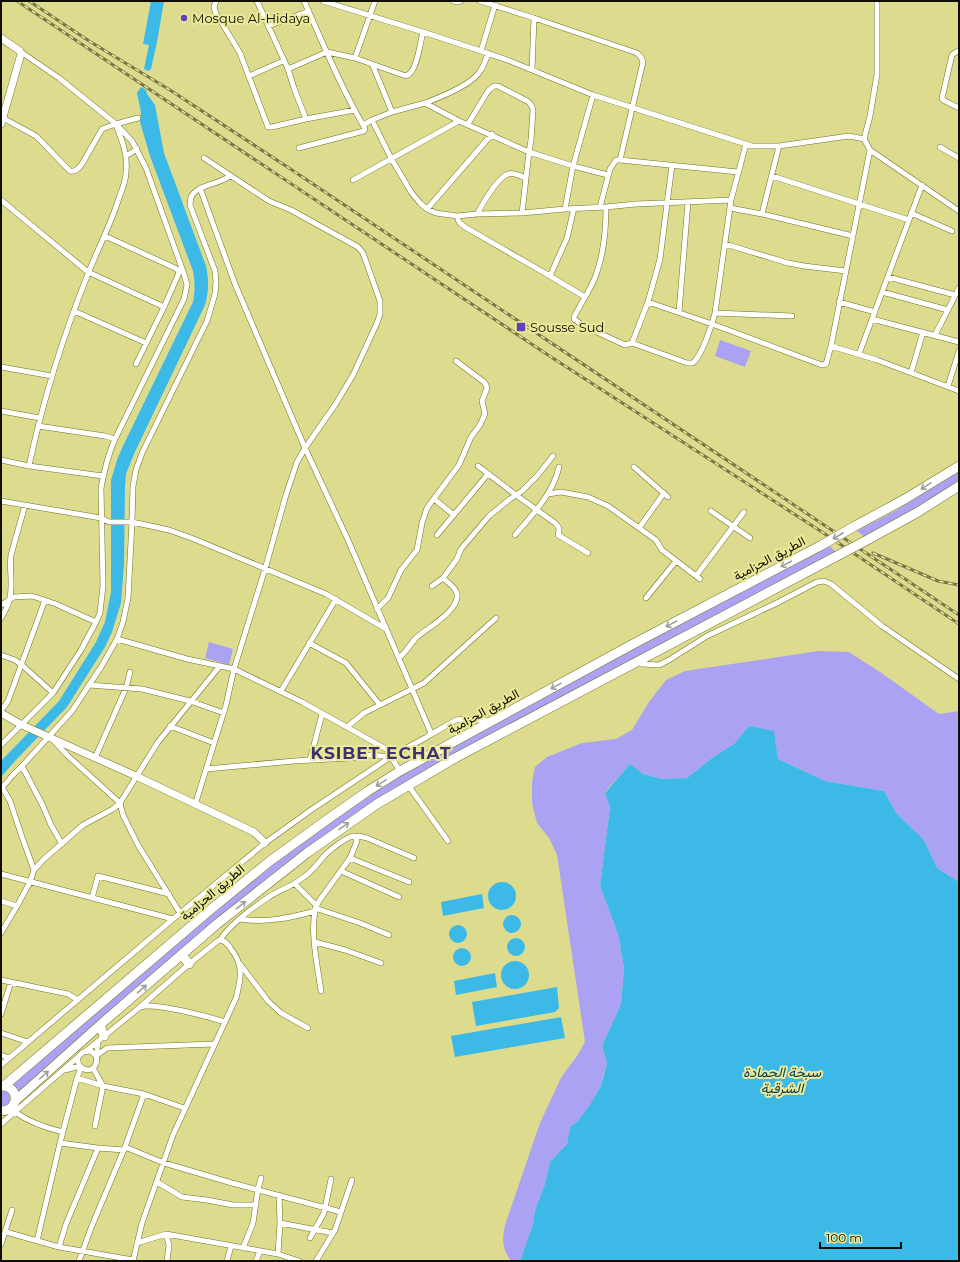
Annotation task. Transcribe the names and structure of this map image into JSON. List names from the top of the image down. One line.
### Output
{"streets":{"highway":["الطريق الحزامية"]},"districts":["KSIBET ECHAT"],"water":["سبخة الحمادة الشرقية"],"places":{"other":["Mosque Al-Hidaya"],"transit":["Sousse Sud"]},"scale_bar":"100 m"}
